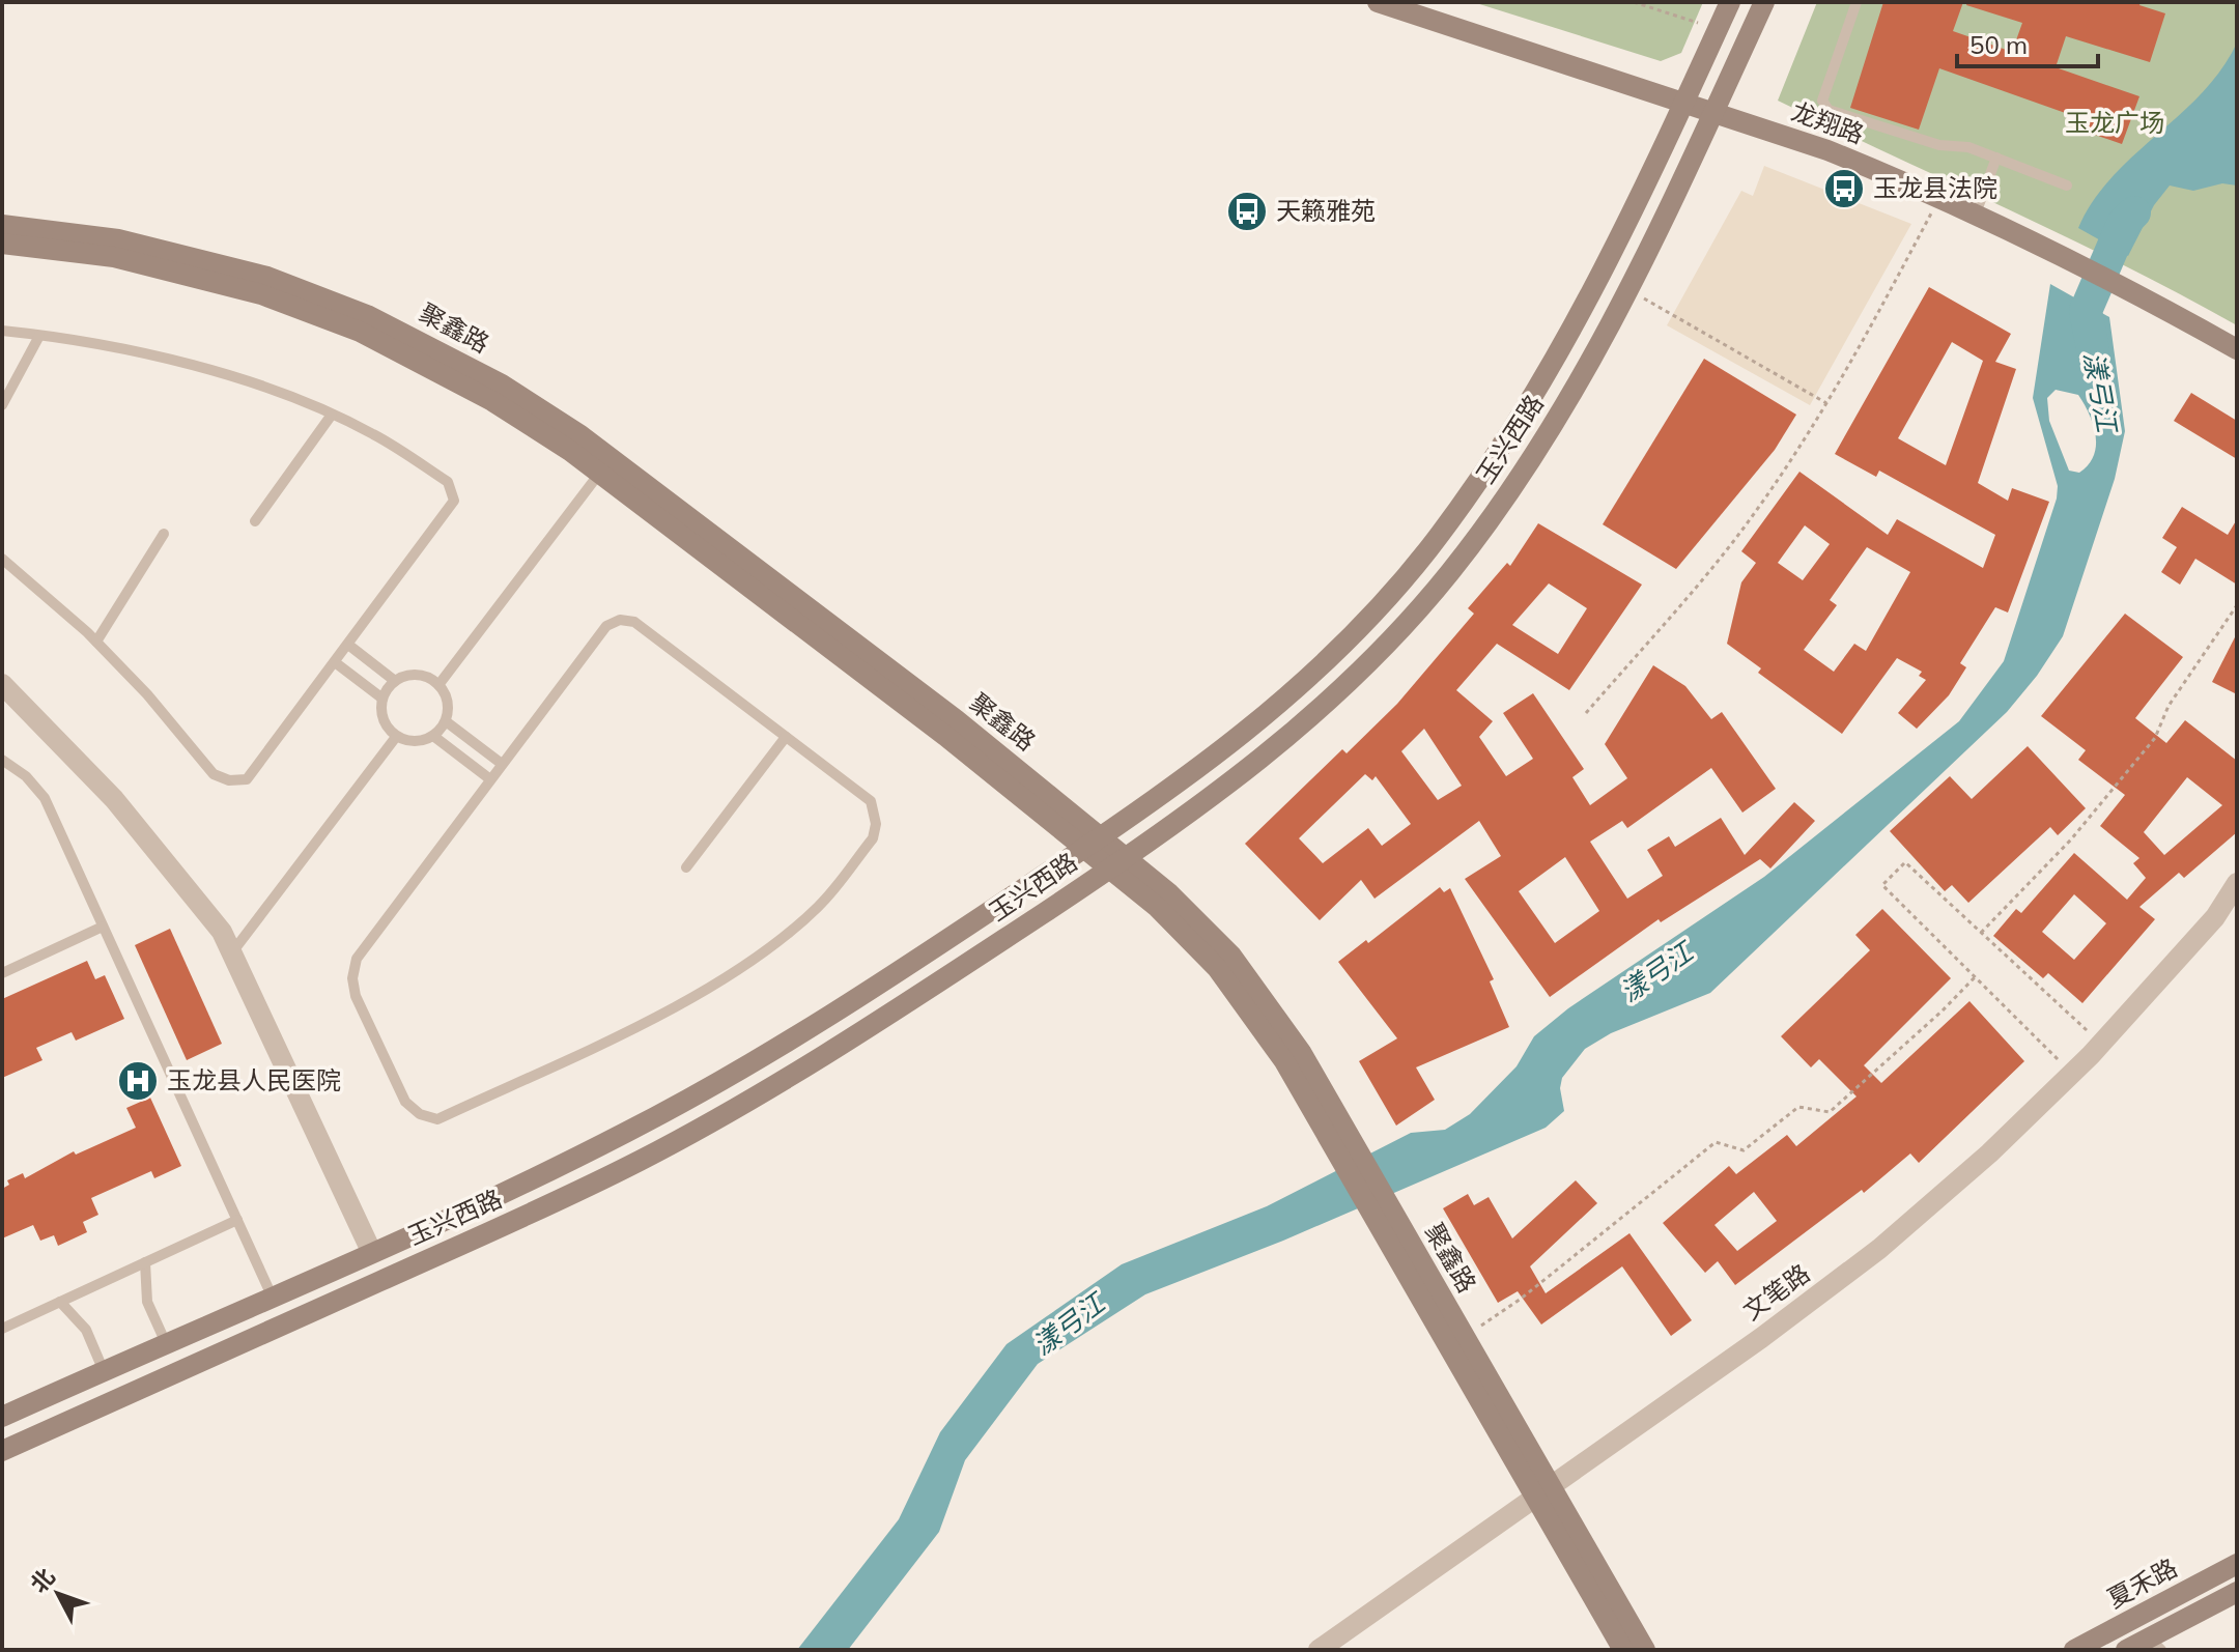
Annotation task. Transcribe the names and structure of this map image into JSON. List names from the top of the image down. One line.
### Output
{"streets":{"main road":["龙翔路","聚鑫路","玉兴西路","夏禾路"],"street":["文笔路"]},"crossings":[["龙翔路","玉兴西路"],["聚鑫路","玉兴西路"],["聚鑫路","文笔路"]],"water":["漾弓江"],"parks":["玉龙广场"],"places":{"bus stop":["玉龙县法院","天籁雅苑"],"hospital":["玉龙县人民医院"]},"scale_bar":"50 m","north":"top left"}
